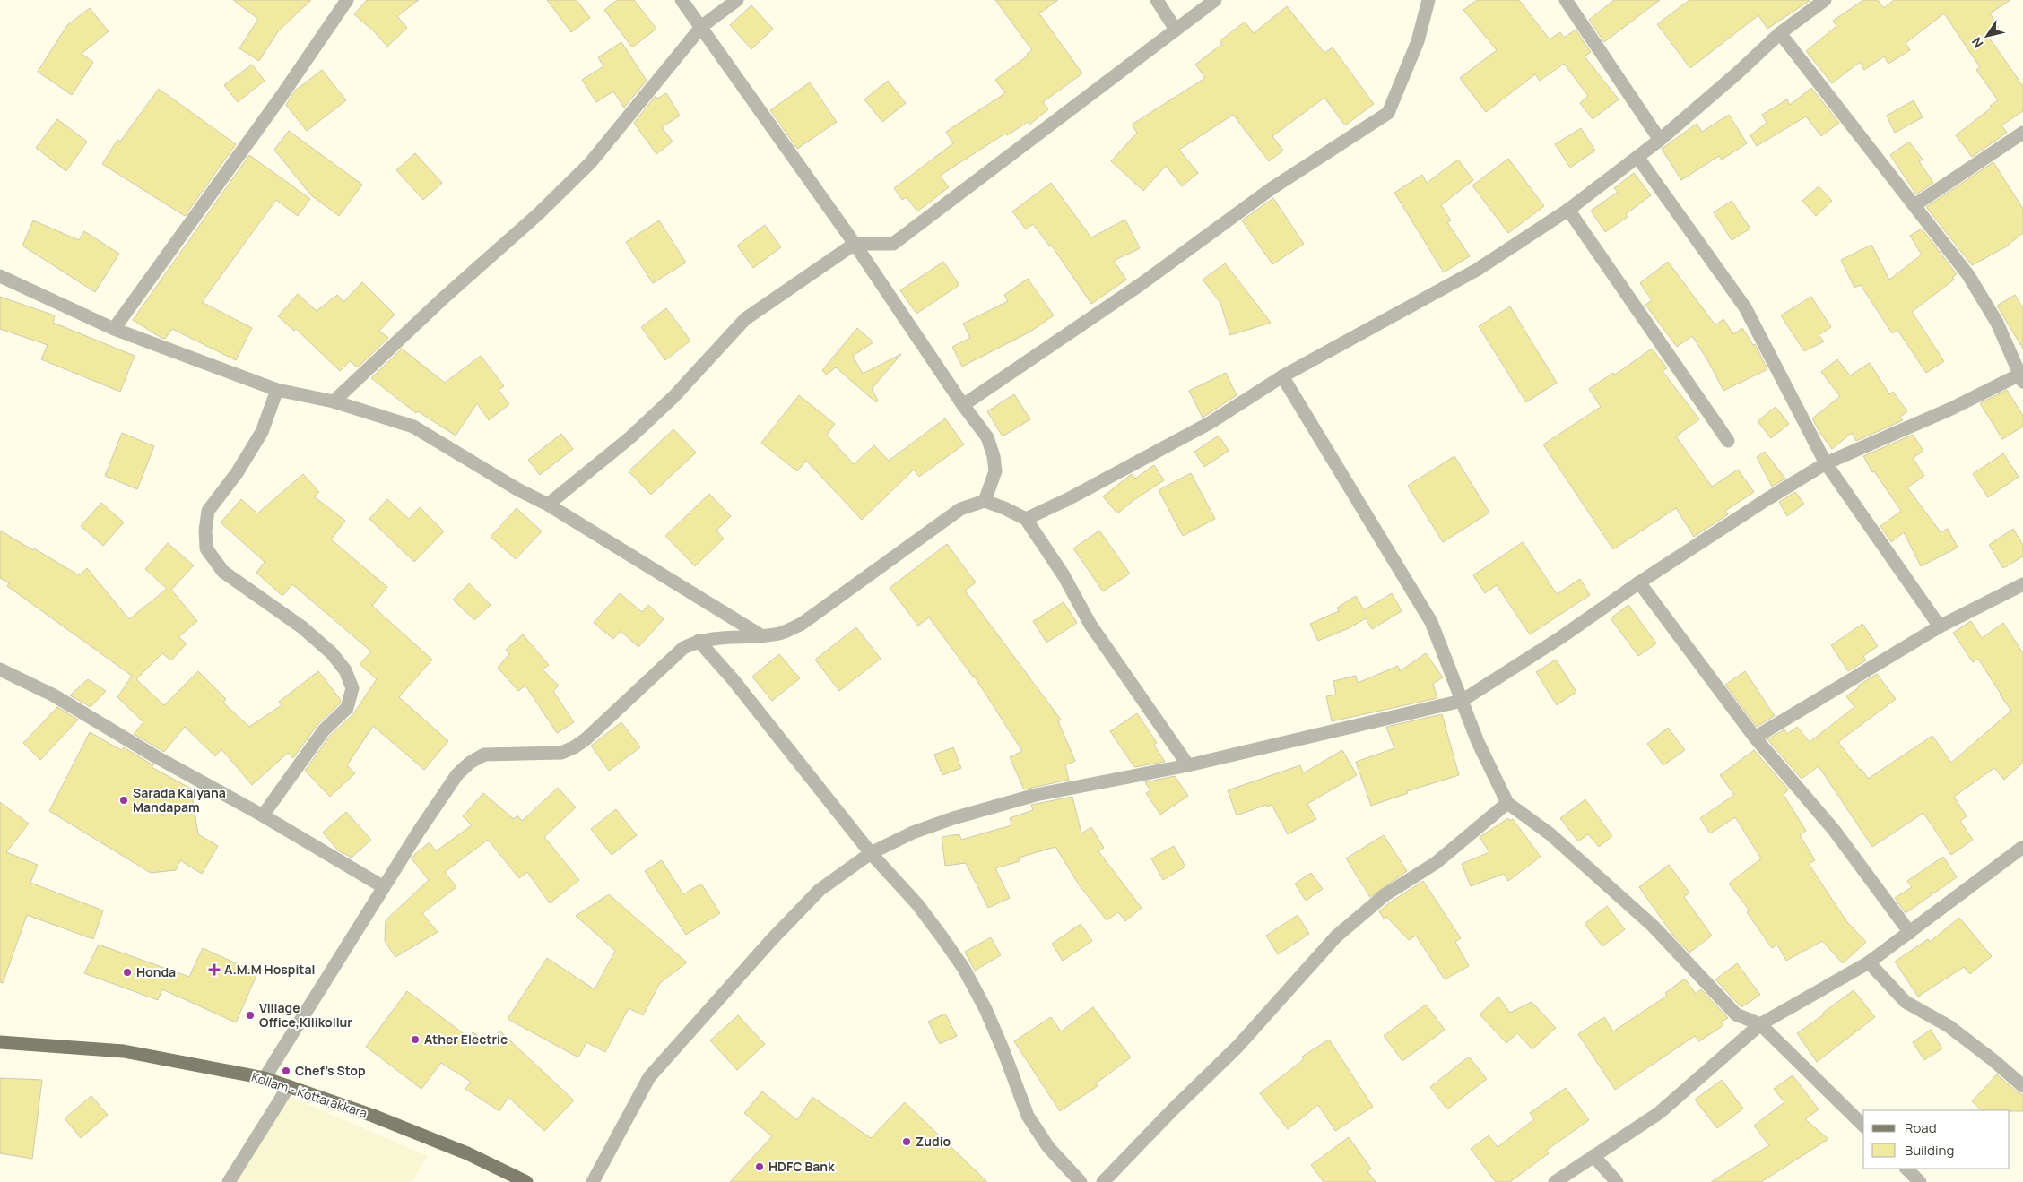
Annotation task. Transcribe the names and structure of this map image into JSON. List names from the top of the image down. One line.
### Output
{"streets":{"main road":["Kollam - Kottarakkara"]},"places":{"other":["Sarada Kalyana Mandapam","Honda","Village Office,Kilikollur","Ather Electric","Chef's Stop","Zudio","HDFC Bank"],"health":["A.M.M Hospital"]},"legend":["Road","Building"],"north":"bottom left"}
